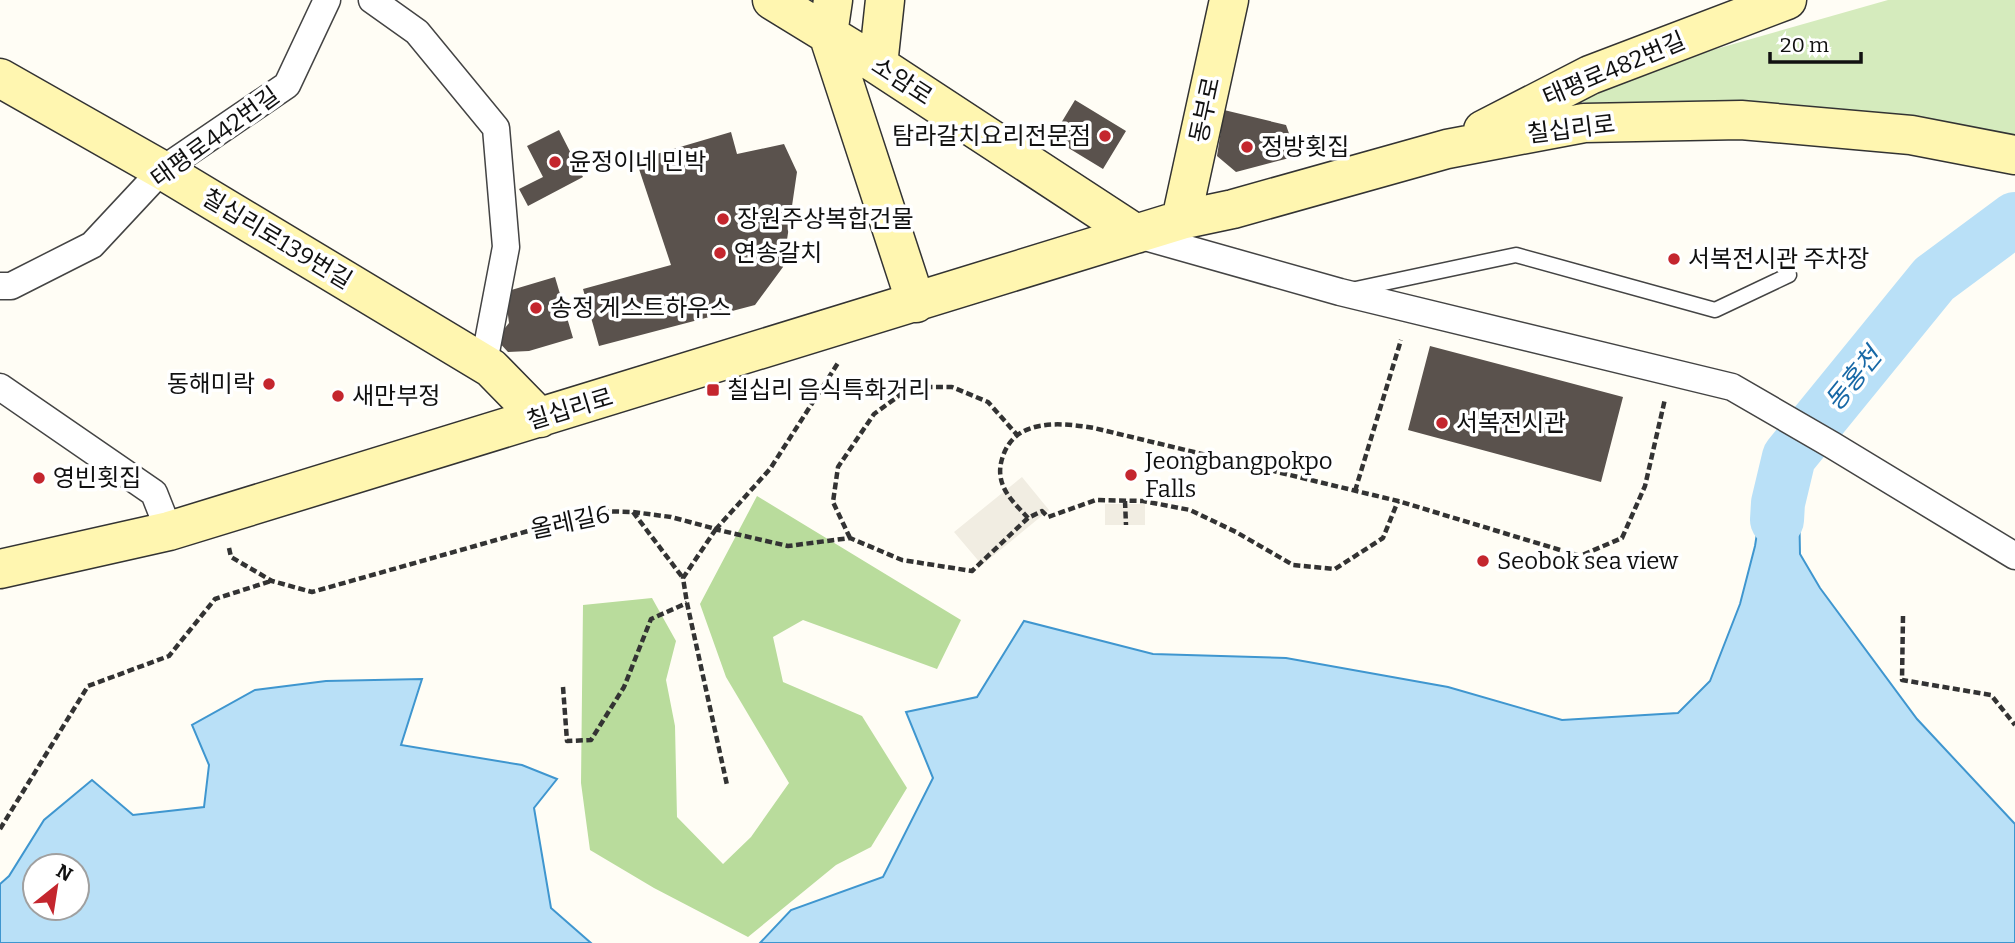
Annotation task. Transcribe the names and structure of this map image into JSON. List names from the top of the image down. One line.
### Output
{"streets":{"main road":["태평로482번길","소암로","동부로","칠십리로","칠십리로139번길"],"street":["태평로442번길"],"path":["올레길6"]},"crossings":[["태평로482번길","칠십리로"],["소암로","칠십리로"],["동부로","칠십리로"],["칠십리로","칠십리로139번길"],["태평로442번길","칠십리로139번길"]],"water":["동홍천"],"places":{"other":["탐라갈치요리전문점","정방횟집","윤정이네 민박","장원주상복합건물","연송갈치","서복전시관 주차장","송정 게스트하우스","동해미락","새만부정","서복전시관","Jeongbangpokpo Falls","영빈횟집","Seobok sea view"],"transit":["칠십리 음식특화거리"]},"scale_bar":"20 m","north":"top right"}
